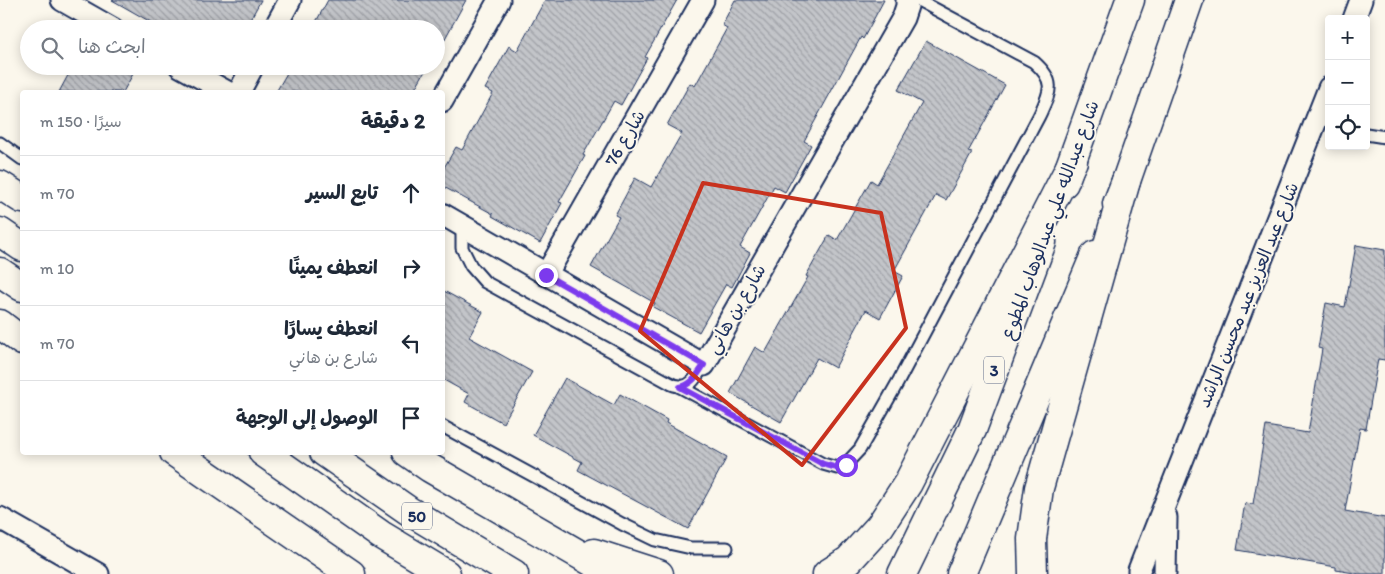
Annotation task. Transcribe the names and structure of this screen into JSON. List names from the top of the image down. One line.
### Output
{"streets":{"main road":["شارع عبدالله علي عبدالوهاب المطوع","3","50"],"street":["شارع 76","شارع عبد العزيز عبد محسن الراشد","شارع بن هاني"]},"crossings":[["شارع 76","شارع بن هاني"]],"page":{"map_buttons":["+","−"],"search":"ابحث هنا","heading":["2 دقيقة","سيرًا · 150 m"],"list":[["تابع السير","70 m"],["انعطف يمينًا","10 m"],["انعطف يسارًا","شارع بن هاني","70 m"],"الوصول إلى الوجهة"]}}
